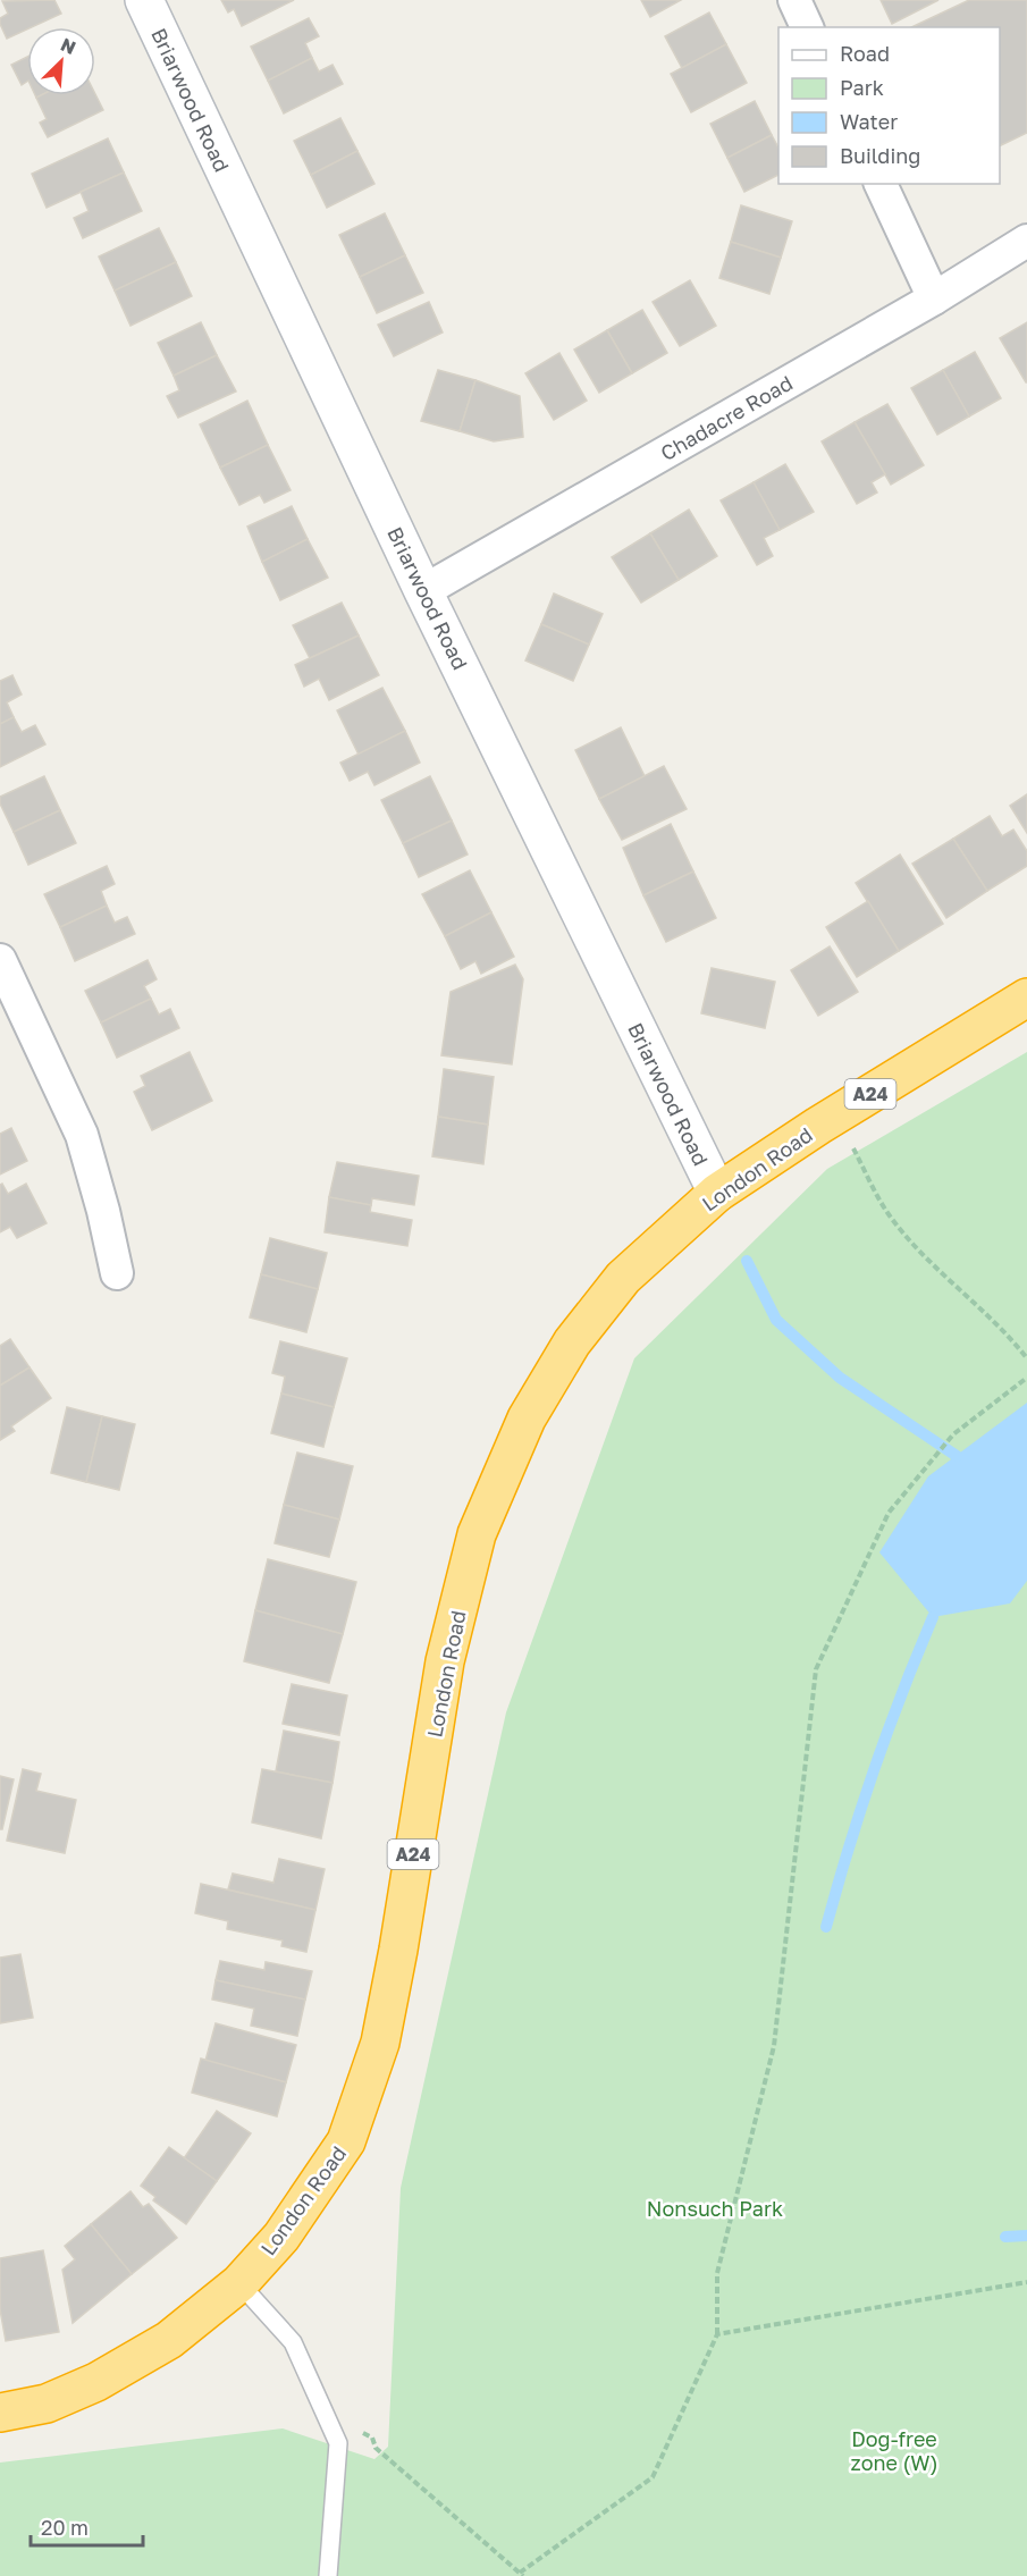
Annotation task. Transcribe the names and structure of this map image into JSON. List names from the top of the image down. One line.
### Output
{"streets":{"highway":["A24","London Road"],"street":["Briarwood Road","Chadacre Road"]},"crossings":[["Briarwood Road","Chadacre Road"],["Briarwood Road","London Road"]],"parks":["Nonsuch Park","Dog-free zone (W)"],"legend":["Road","Park","Water","Building"],"scale_bar":"20 m","north":"top right"}
